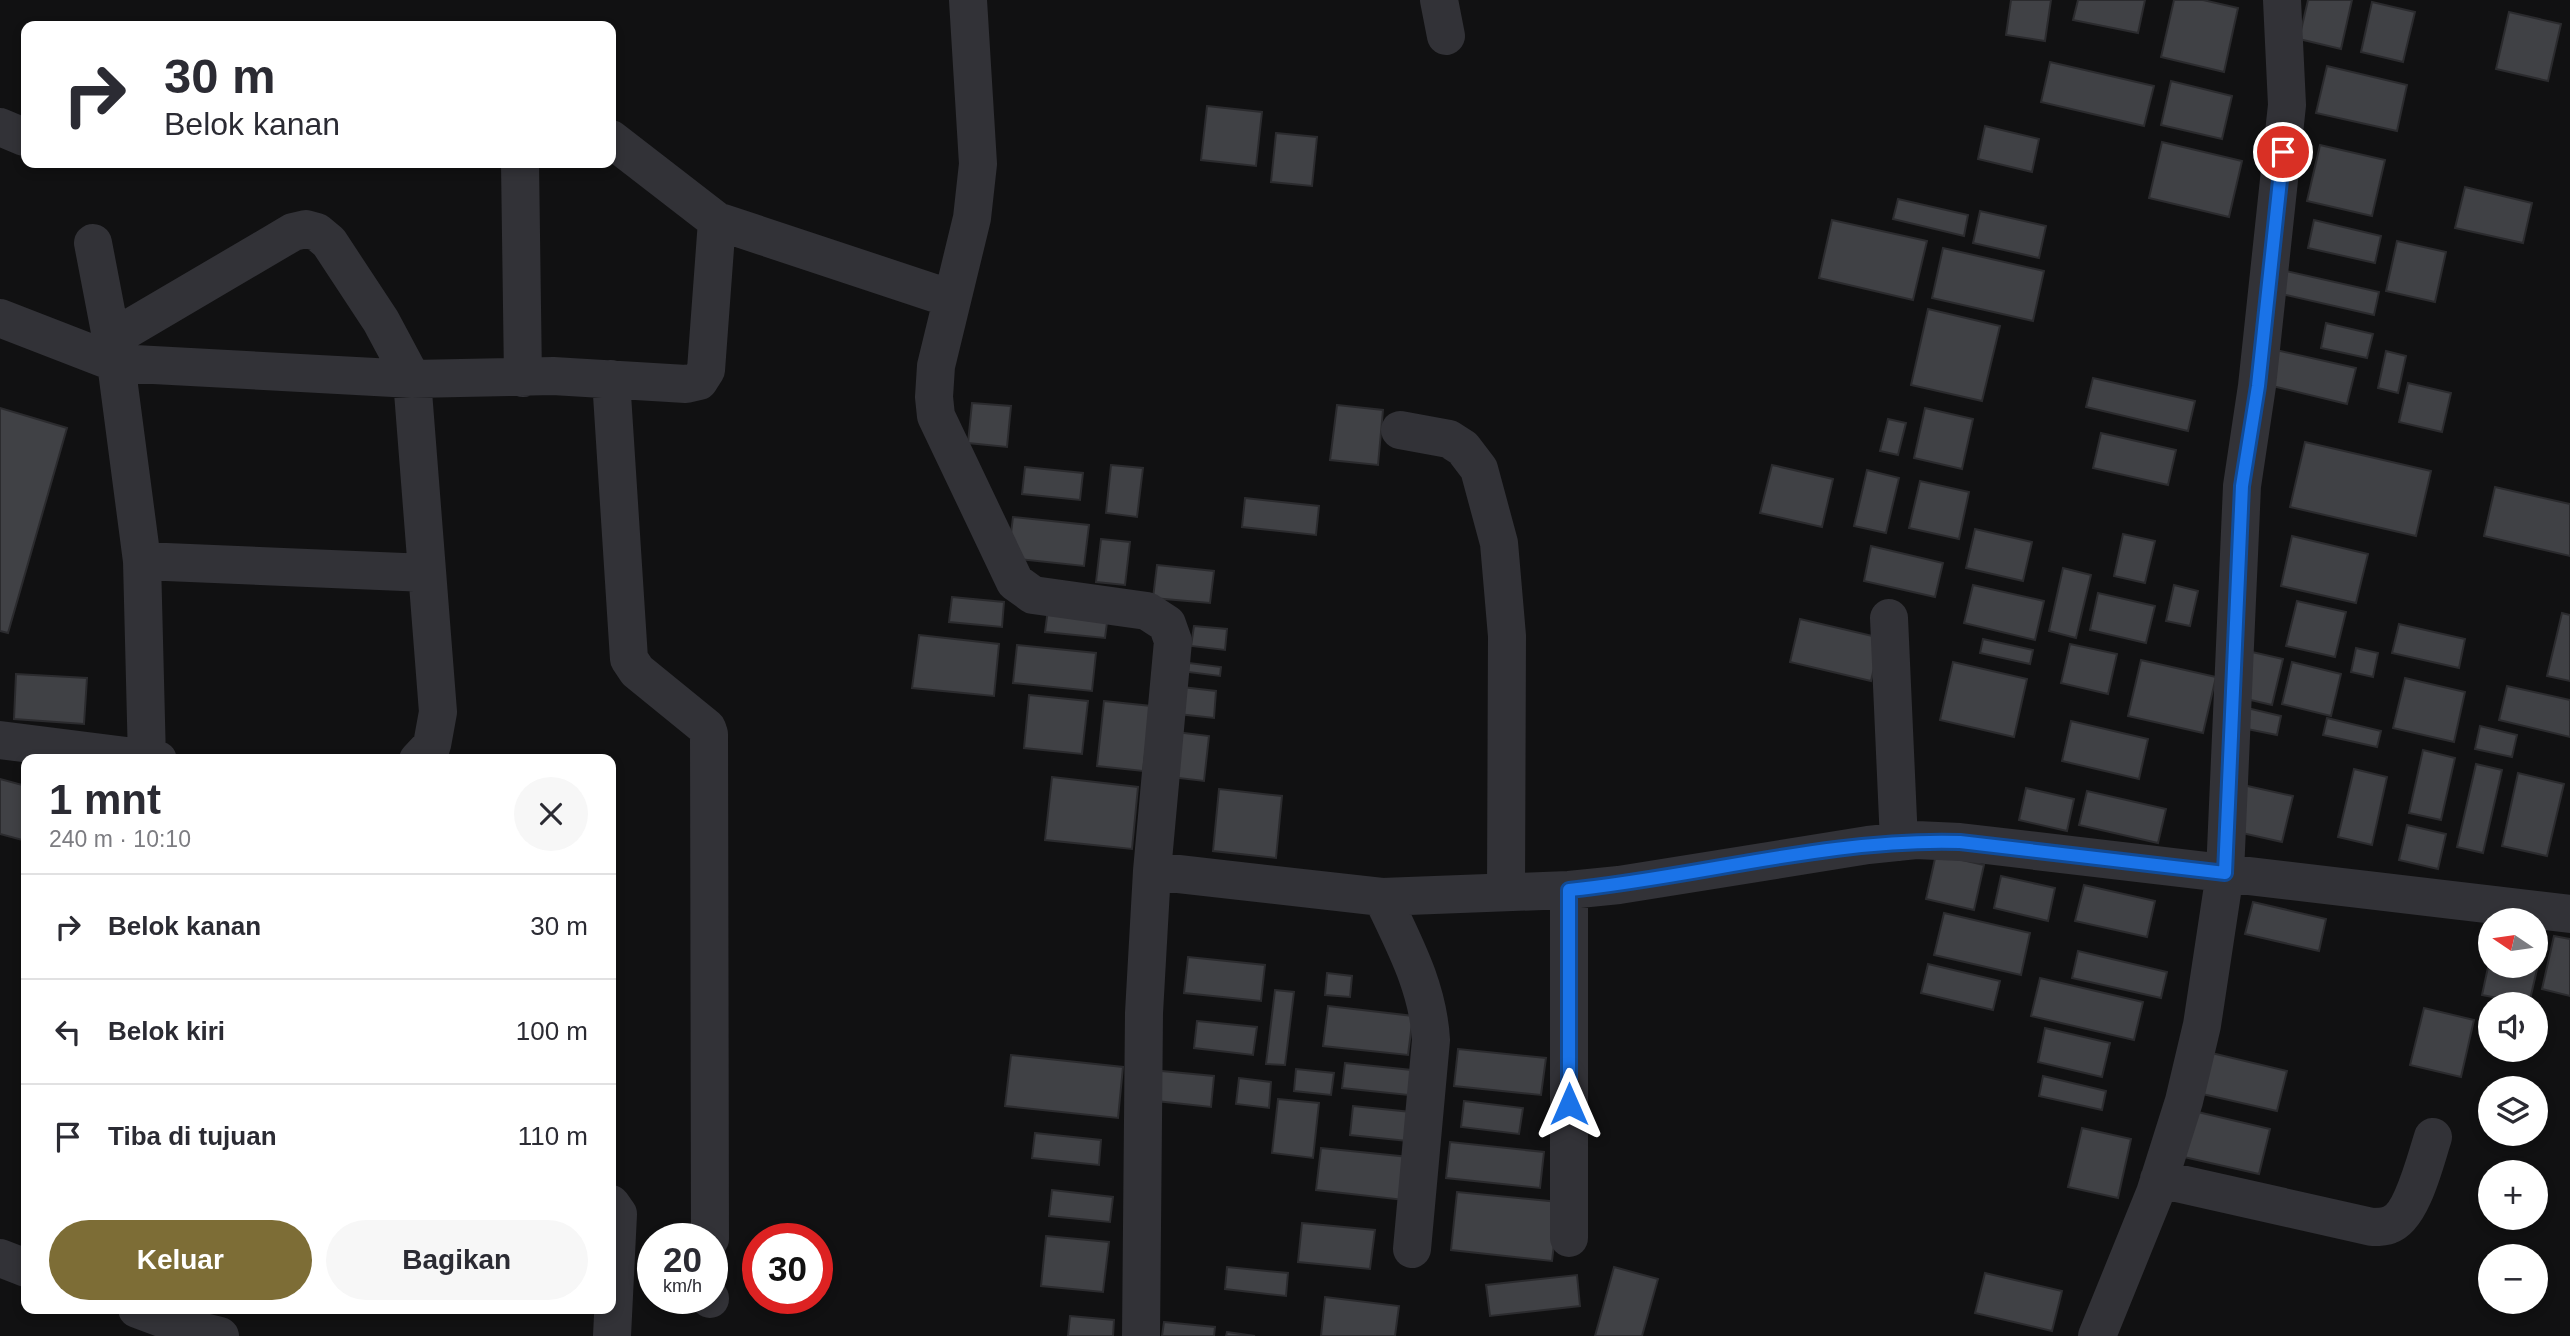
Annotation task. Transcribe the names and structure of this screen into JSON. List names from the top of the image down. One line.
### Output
{"north":"left","page":{"turn":["30 m","Belok kanan"],"heading":["1 mnt","240 m · 10:10"],"list":[{"name":"Belok kanan","value":"30 m"},{"name":"Belok kiri","value":"100 m"},{"name":"Tiba di tujuan","value":"110 m"}],"map_buttons":["+","−"],"buttons":["Keluar","Bagikan"],"speed":"20 km/h","limit":"30"}}
